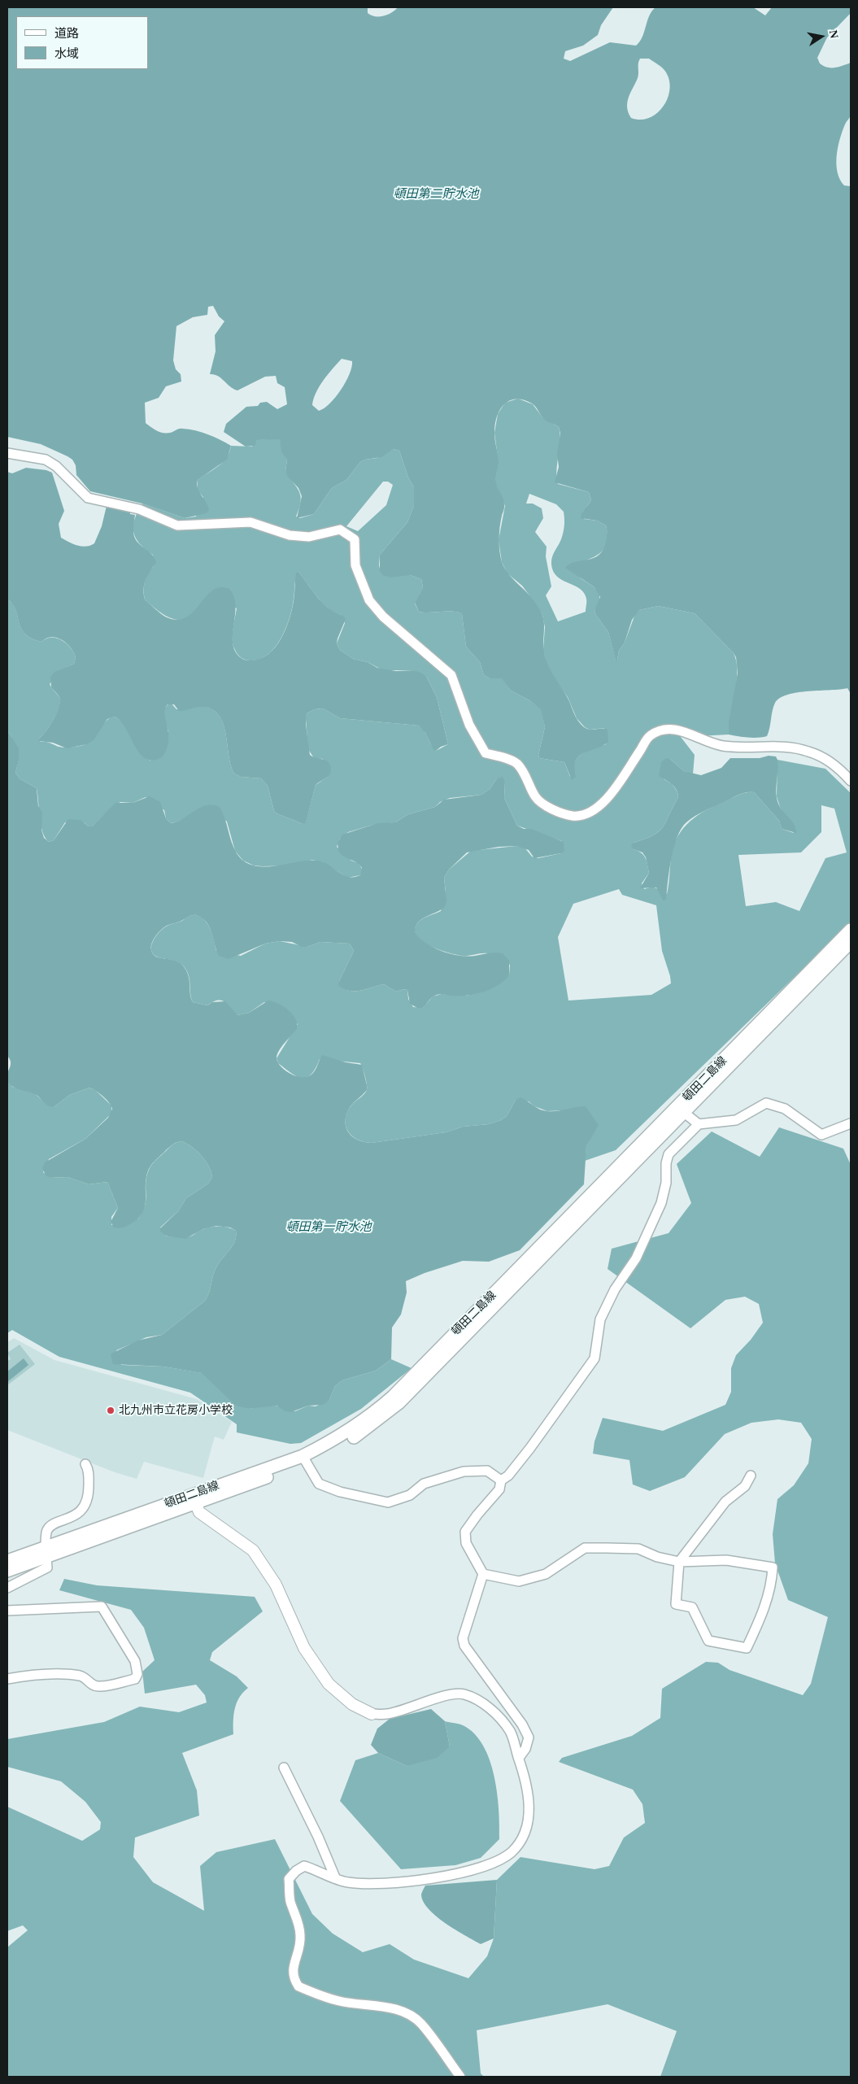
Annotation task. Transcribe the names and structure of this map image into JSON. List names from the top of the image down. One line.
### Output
{"streets":{"main road":["頓田二島線"]},"water":["頓田第二貯水池","頓田第一貯水池"],"places":["北九州市立花房小学校"],"legend":["道路","水域"],"north":"right"}
